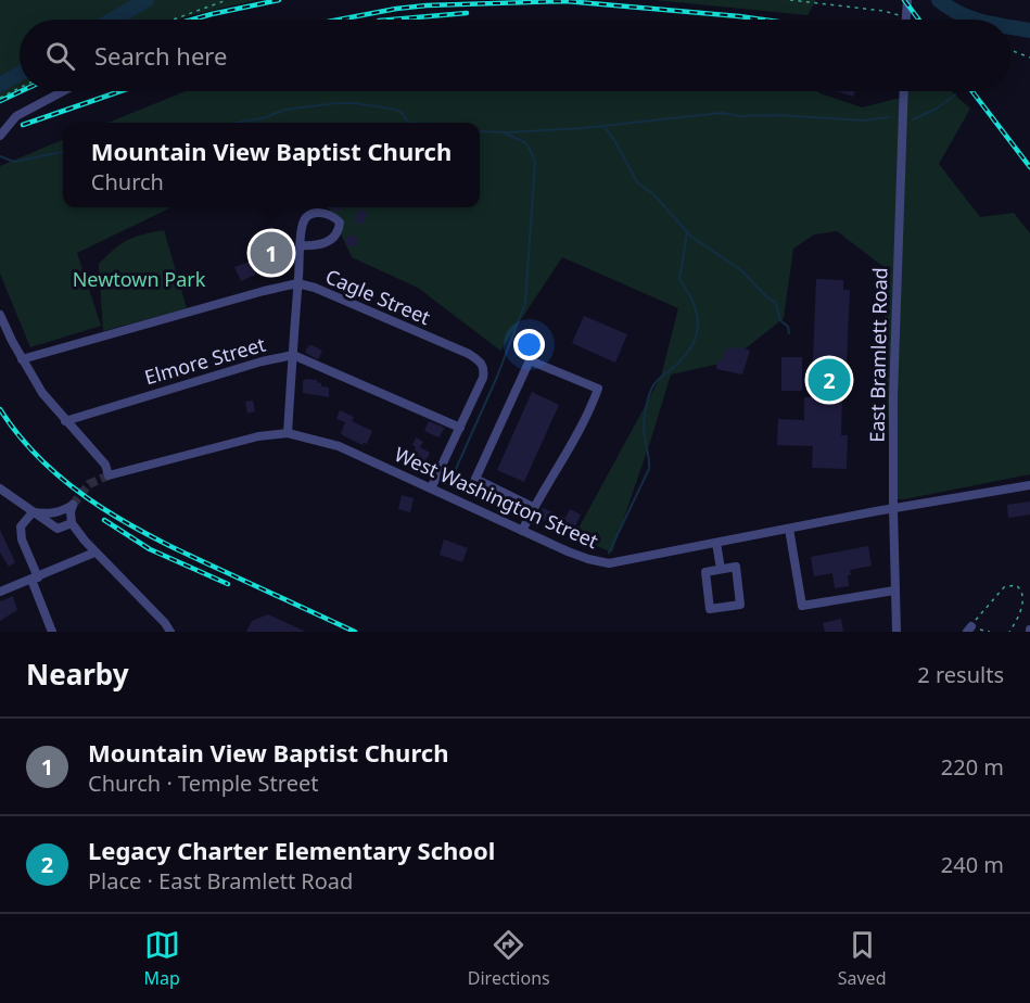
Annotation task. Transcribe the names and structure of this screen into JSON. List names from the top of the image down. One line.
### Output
{"streets":{"street":["Cagle Street","East Bramlett Road","Elmore Street","West Washington Street"]},"crossings":[["Cagle Street","Elmore Street"],["East Bramlett Road","West Washington Street"],["Elmore Street","West Washington Street"]],"parks":["Newtown Park"],"page":{"search":"Search here","popup":["Mountain View Baptist Church","Church"],"pins":["1","2"],"heading":["Nearby","2 results"],"list":[{"mark":"1","name":"Mountain View Baptist Church","note":"Church · Temple Street","value":"220 m"},{"mark":"2","name":"Legacy Charter Elementary School","note":"Place · East Bramlett Road","value":"240 m"}],"nav":["Map","Directions","Saved"]}}
